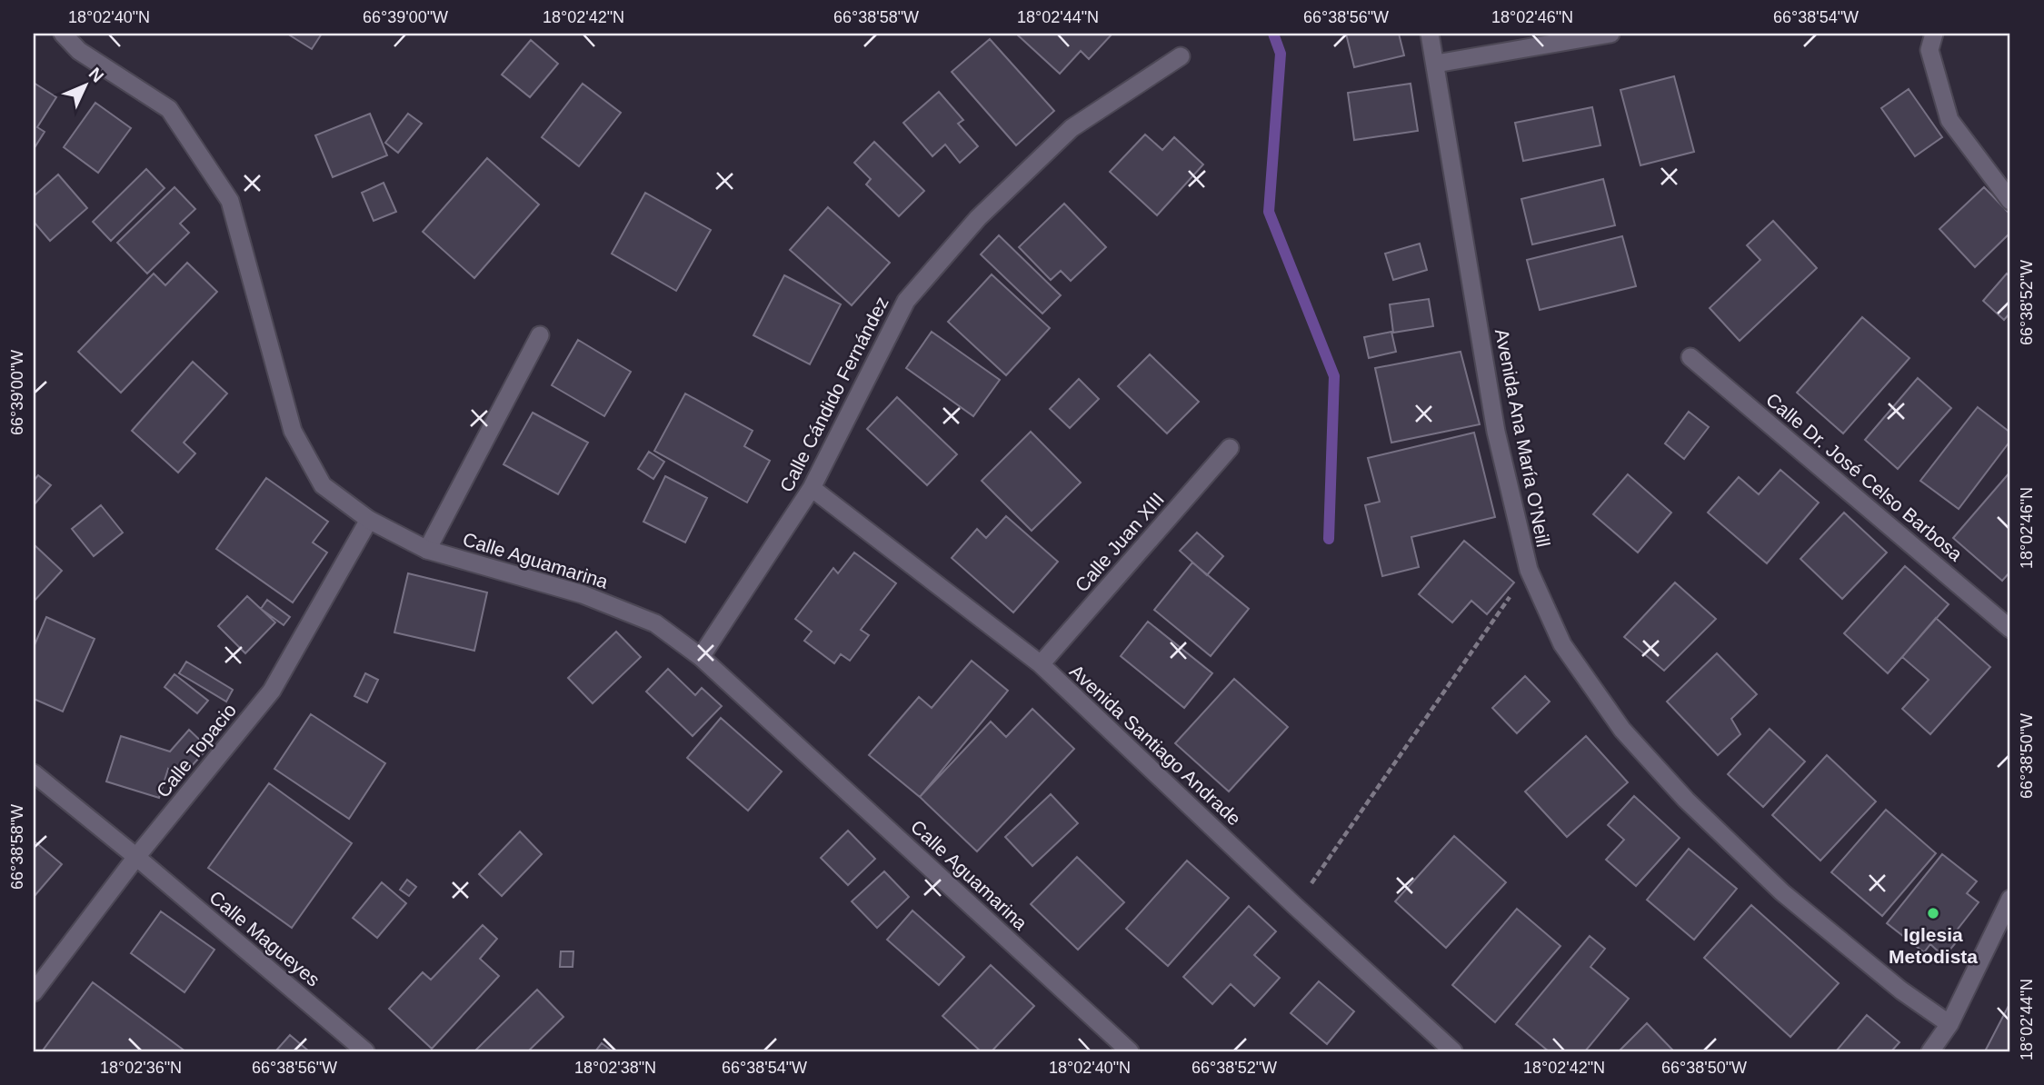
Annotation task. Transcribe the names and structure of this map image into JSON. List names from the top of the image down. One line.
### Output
{"streets":{"street":["Calle Cándido Fernández","Avenida Ana María O'Neill","Calle Dr. José Celso Barbosa","Calle Juan XIII","Calle Aguamarina","Avenida Santiago Andrade","Calle Topacio","Calle Magueyes"]},"crossings":[["Calle Cándido Fernández","Calle Aguamarina"],["Calle Cándido Fernández","Avenida Santiago Andrade"],["Calle Juan XIII","Avenida Santiago Andrade"],["Calle Aguamarina","Calle Topacio"],["Calle Topacio","Calle Magueyes"]],"places":["Iglesia Metodista"],"north":"top right","coordinates":["18°02'40\"N","66°39'00\"W","18°02'42\"N","66°38'58\"W","18°02'44\"N","66°38'56\"W","18°02'46\"N","66°38'54\"W","66°38'52\"W","66°38'50\"W","18°02'36\"N","18°02'38\"N"]}
